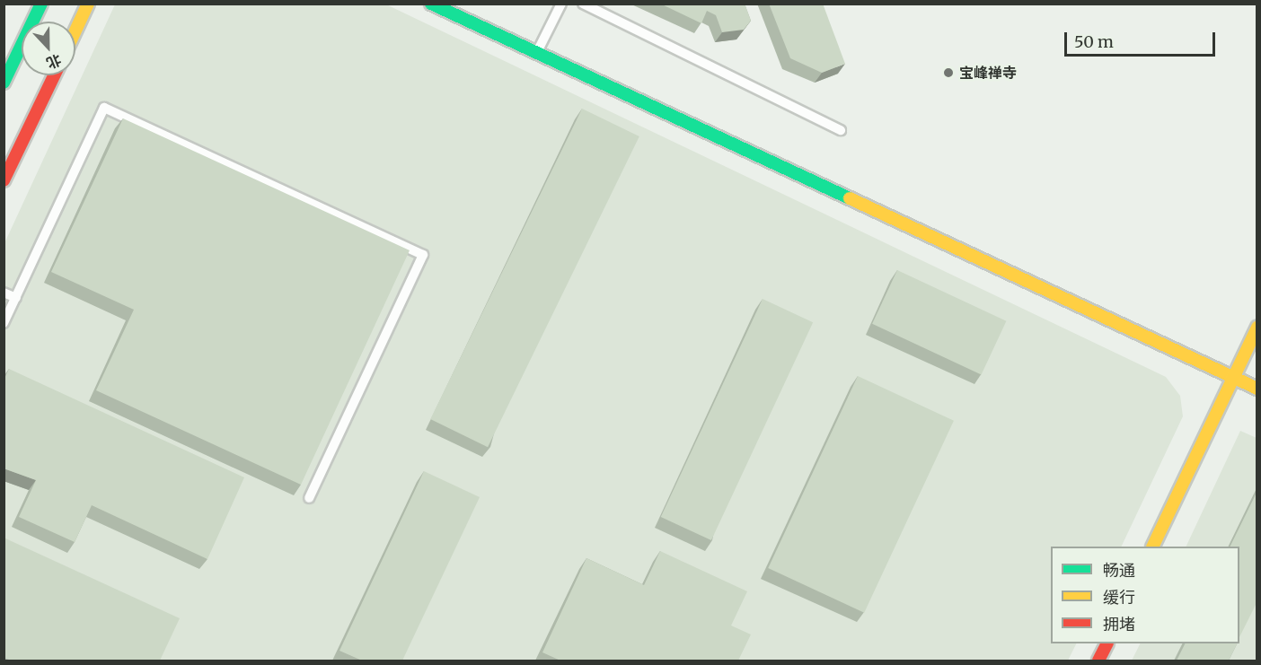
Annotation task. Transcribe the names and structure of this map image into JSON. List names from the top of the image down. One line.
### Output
{"places":["宝峰禅寺"],"legend":["畅通","缓行","拥堵"],"scale_bar":"50 m","north":"bottom"}
